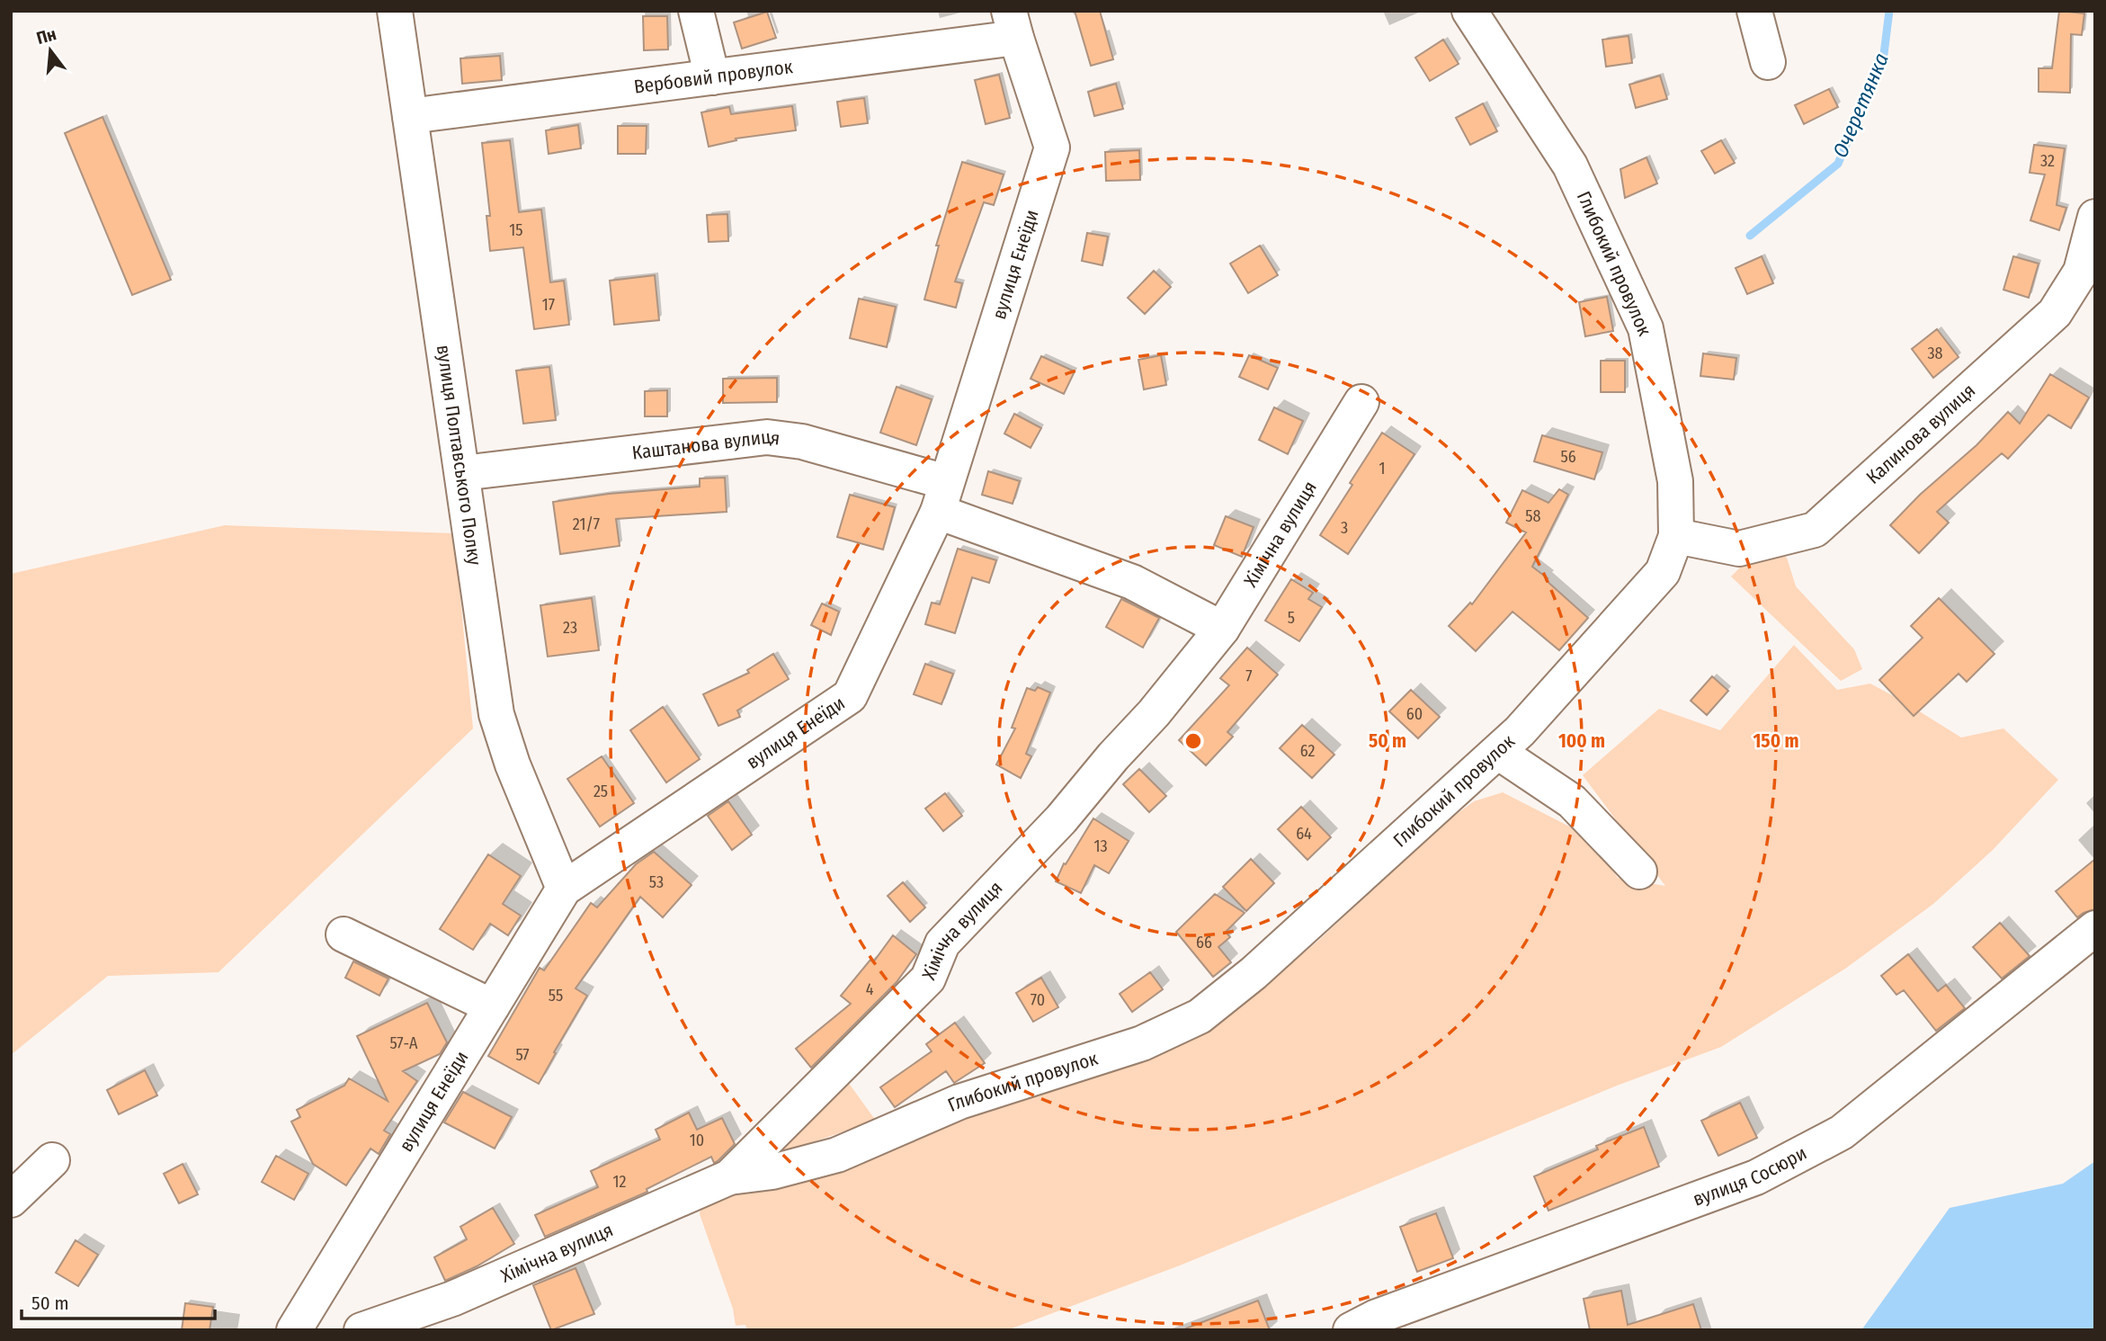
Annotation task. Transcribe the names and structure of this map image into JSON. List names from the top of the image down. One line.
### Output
{"streets":{"street":["Вербовий провулок","Глибокий провулок","вулиця Енеїди","Калинова вулиця","Каштанова вулиця","вулиця Полтавського Полку","Хімічна вулиця","вулиця Сосюри"]},"crossings":[["Вербовий провулок","вулиця Енеїди"],["Вербовий провулок","вулиця Полтавського Полку"],["Глибокий провулок","Калинова вулиця"],["Глибокий провулок","Хімічна вулиця"],["вулиця Енеїди","Каштанова вулиця"],["вулиця Енеїди","вулиця Полтавського Полку"],["Каштанова вулиця","вулиця Полтавського Полку"],["Каштанова вулиця","Хімічна вулиця"]],"water":["Очеретянка"],"house_numbers":["32","15","17","38","56","1","58","21/7","3","5","23","7","60","62","25","64","13","53","66","4","55","70","57-А","57","10","12"],"scale_bar":"50 m","north":"top","rings":["50 m","100 m","150 m"]}
